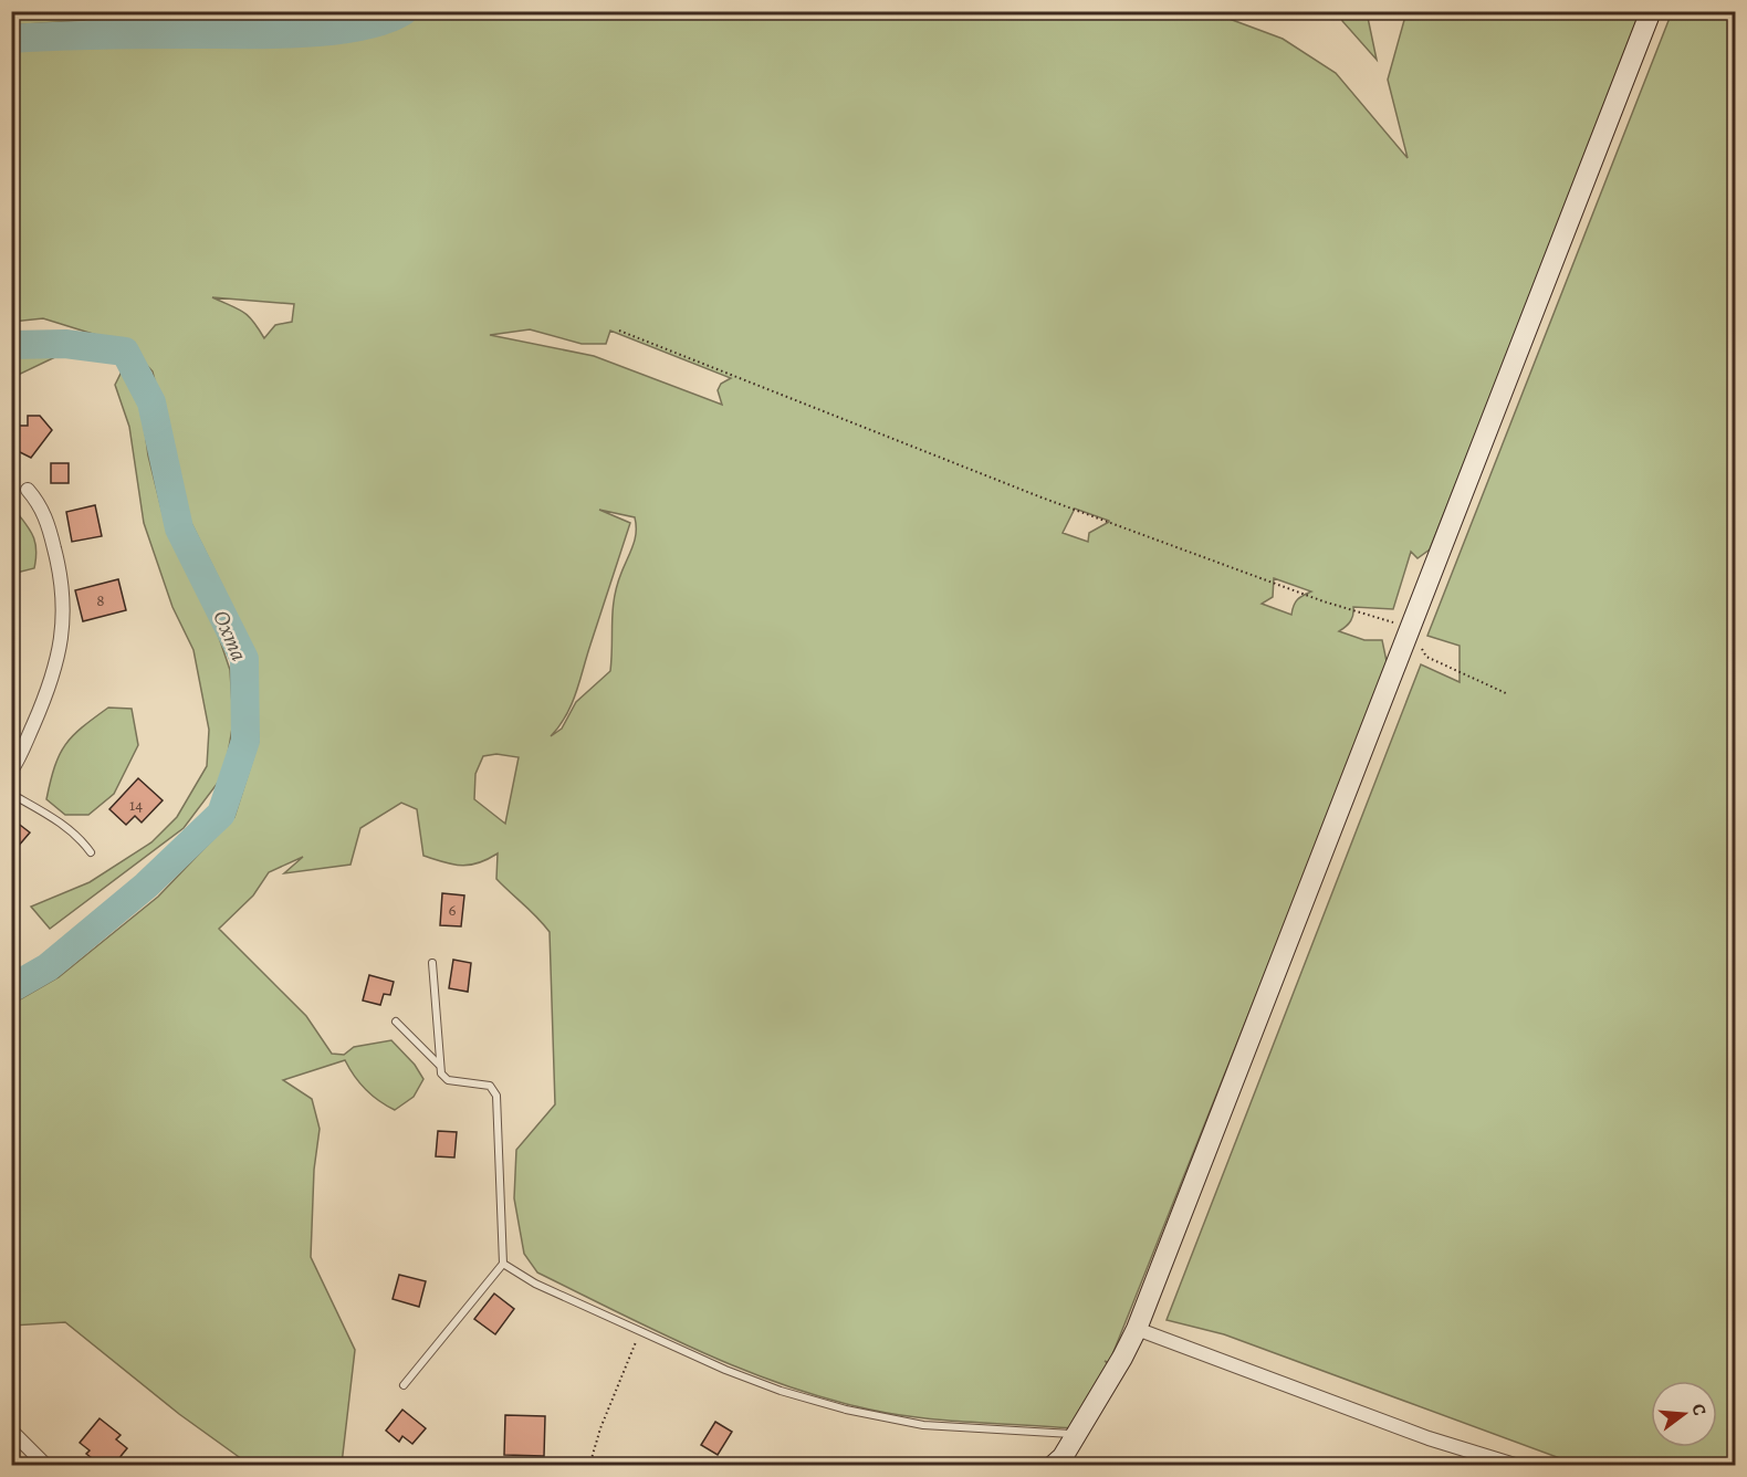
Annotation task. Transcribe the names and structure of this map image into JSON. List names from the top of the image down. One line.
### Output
{"water":["Охта"],"house_numbers":["8","14","6"],"north":"right"}
